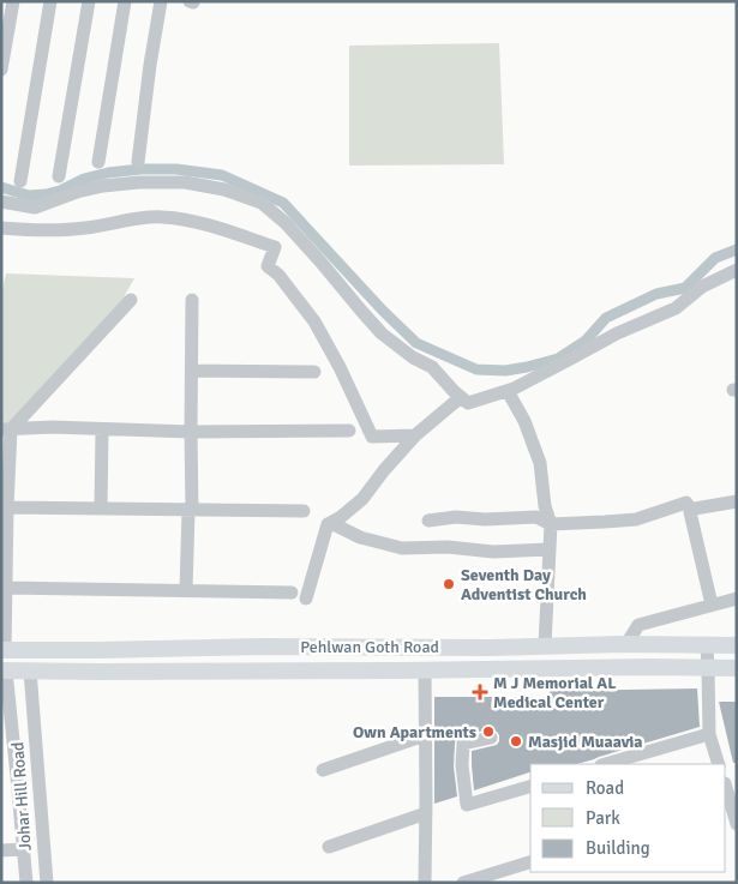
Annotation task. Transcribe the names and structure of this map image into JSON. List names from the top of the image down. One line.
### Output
{"streets":{"main road":["Pehlwan Goth Road"],"street":["Johar Hill Road"]},"crossings":[["Pehlwan Goth Road","Johar Hill Road"]],"places":{"other":["Seventh Day Adventist Church","Own Apartments","Masjid Muaavia"],"health":["M J Memorial AL Medical Center"]},"legend":["Road","Park","Building"]}
